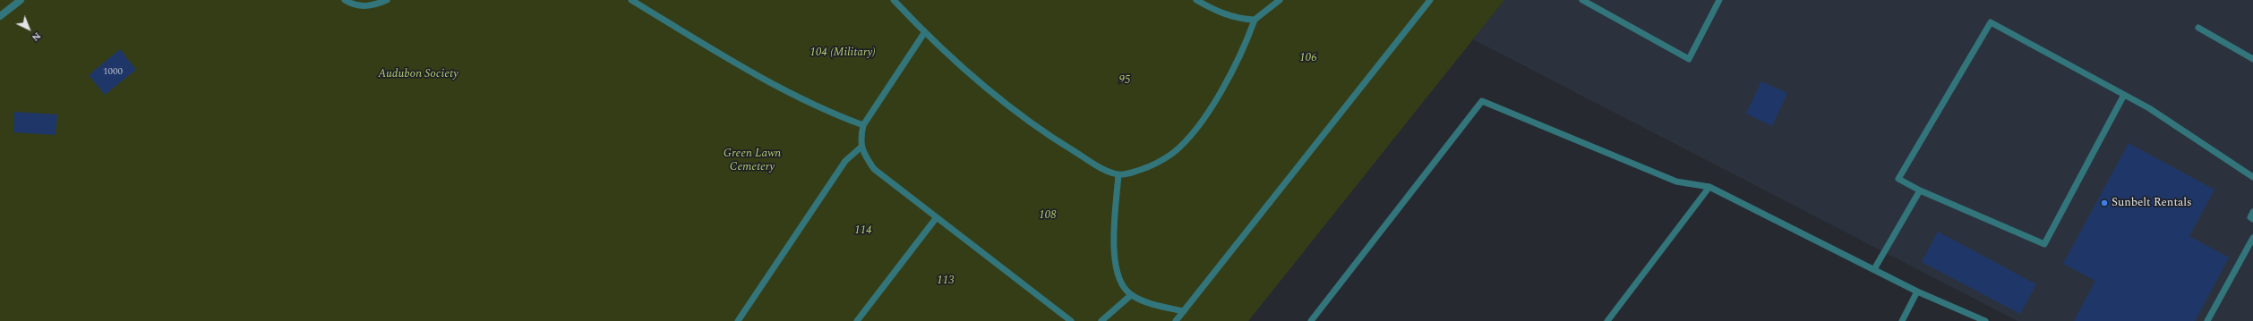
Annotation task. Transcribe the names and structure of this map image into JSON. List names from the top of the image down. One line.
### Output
{"parks":["104 (Military)","106","Audubon Society","95","Green Lawn Cemetery","108","114","113"],"places":["Sunbelt Rentals"],"house_numbers":["1000"],"north":"bottom right"}
